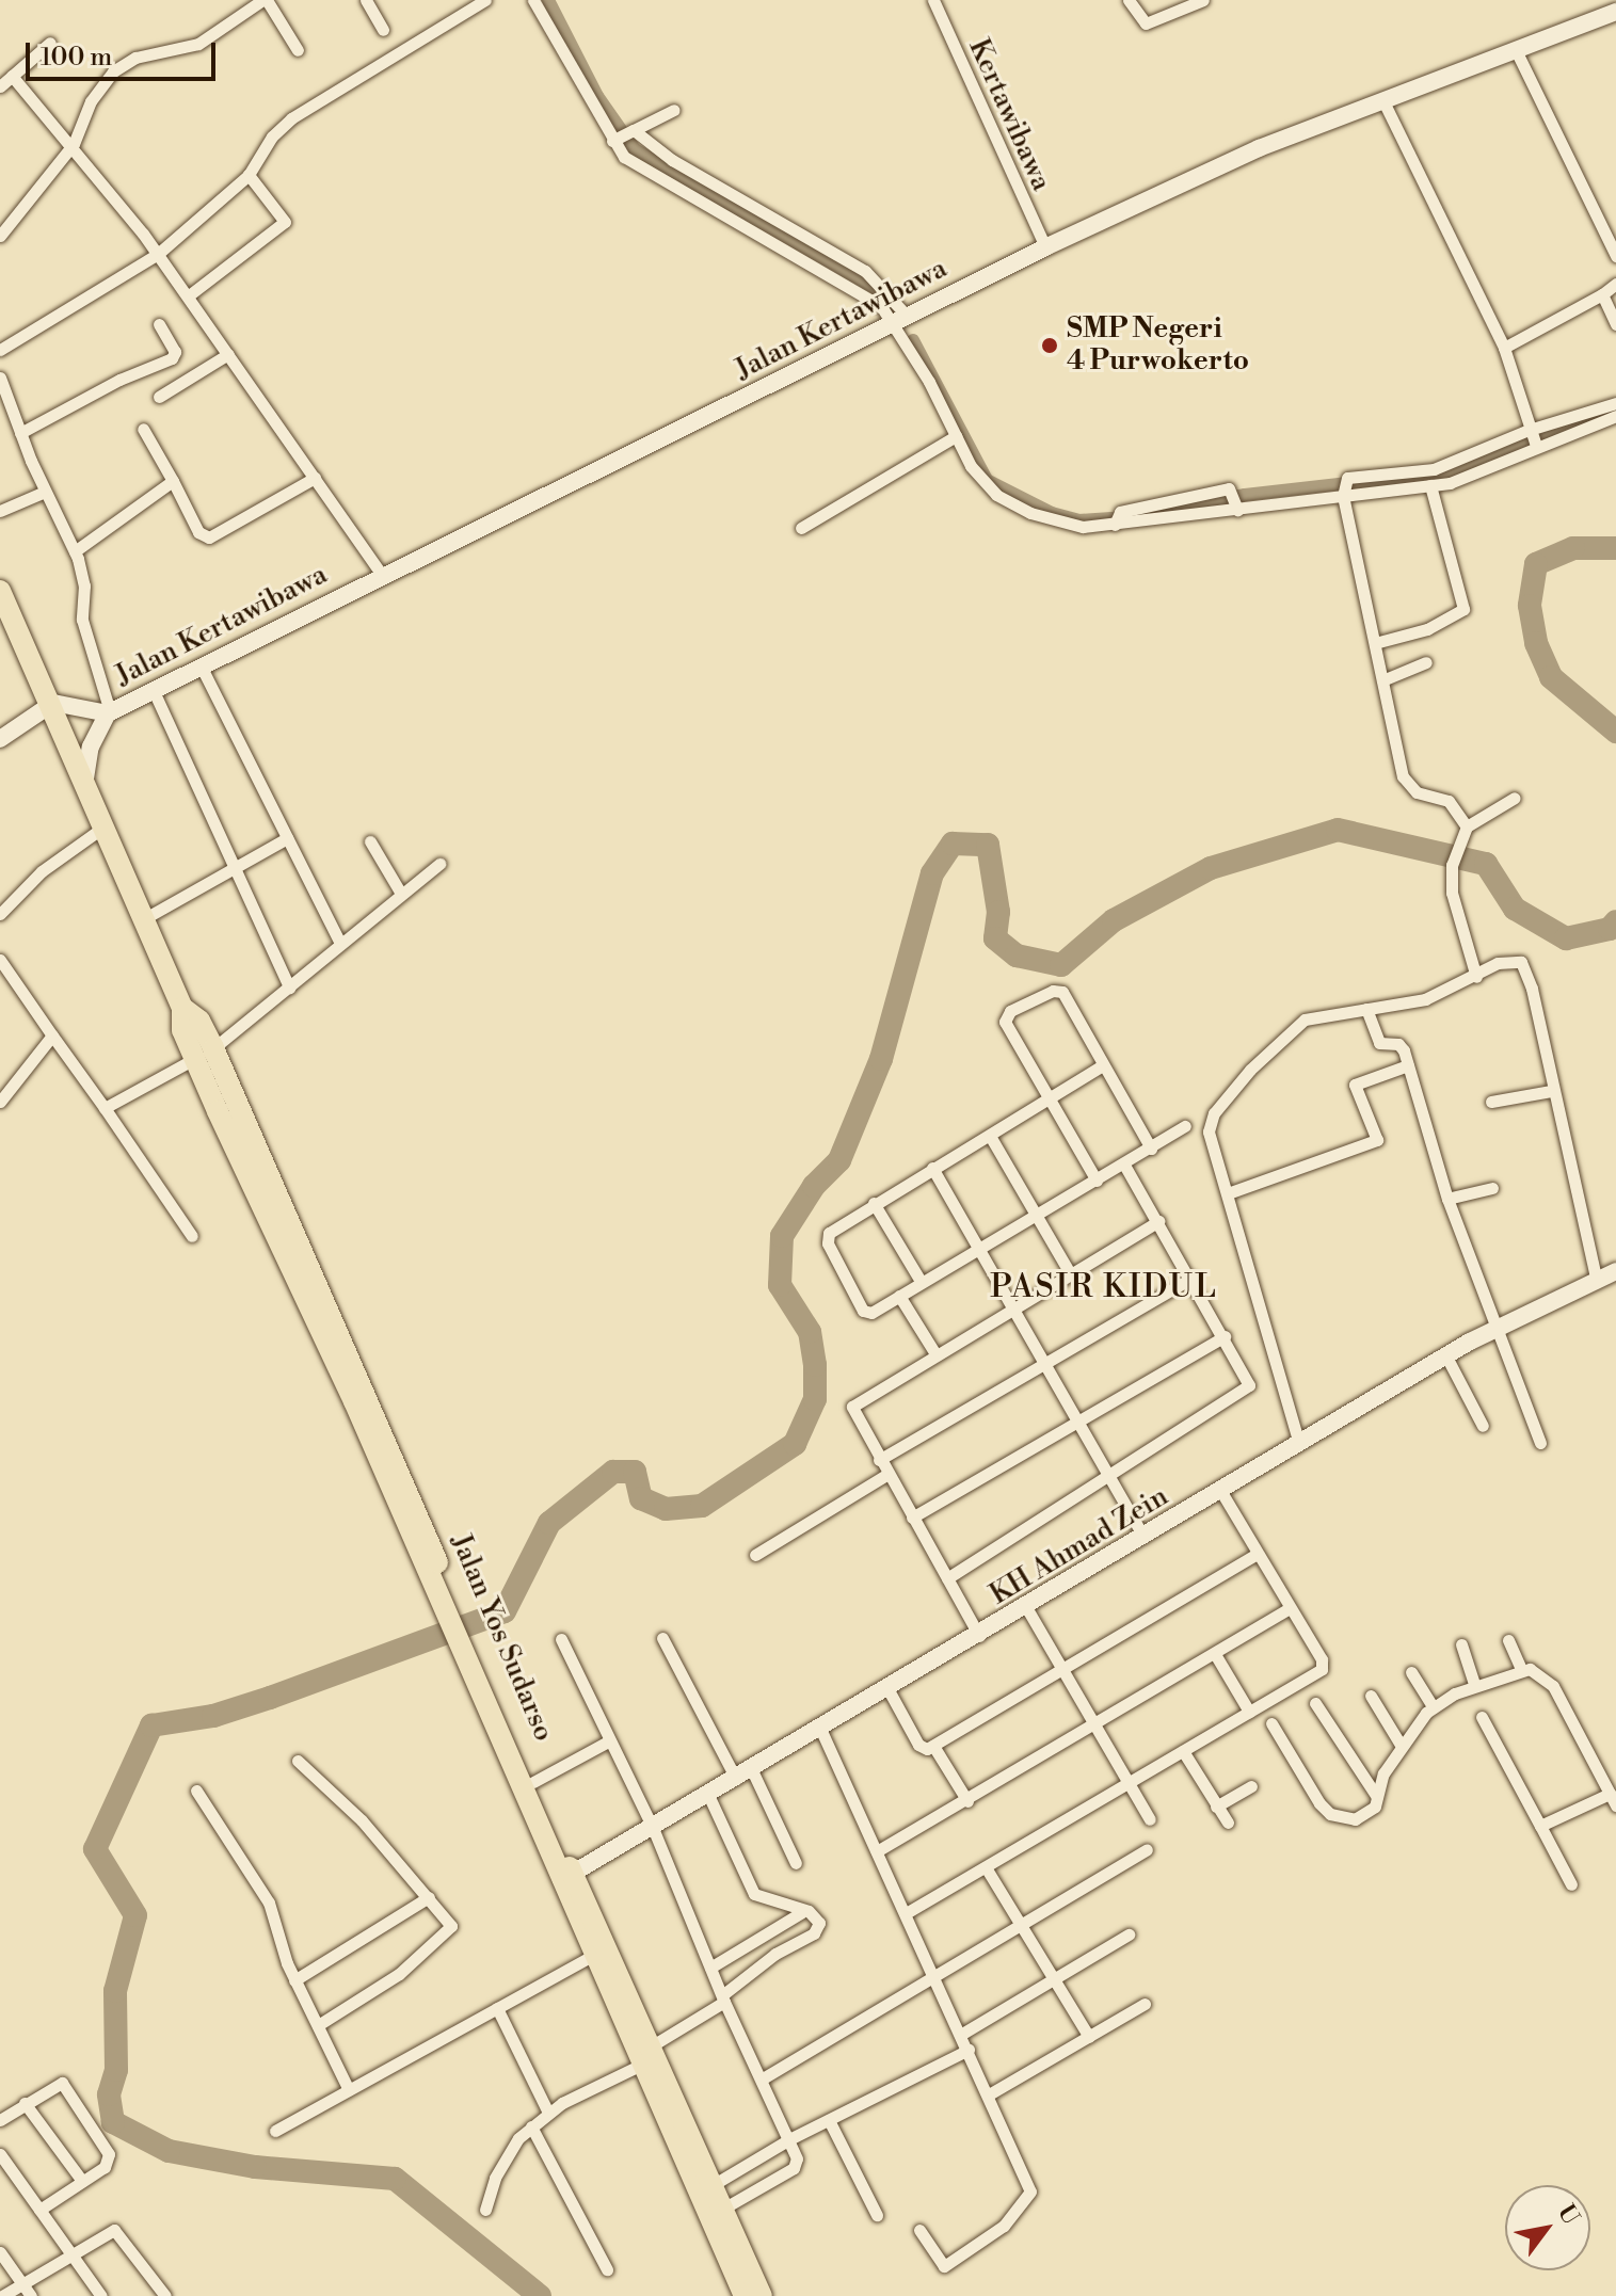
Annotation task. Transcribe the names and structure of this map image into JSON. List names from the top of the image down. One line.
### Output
{"streets":{"highway":["Jalan Yos Sudarso"],"street":["Kertawibawa","Jalan Kertawibawa","KH Ahmad Zein"]},"crossings":[["Kertawibawa","Jalan Kertawibawa"],["KH Ahmad Zein","Jalan Yos Sudarso"]],"districts":["PASIR KIDUL"],"places":["SMP Negeri 4 Purwokerto"],"scale_bar":"100 m","north":"top right"}
